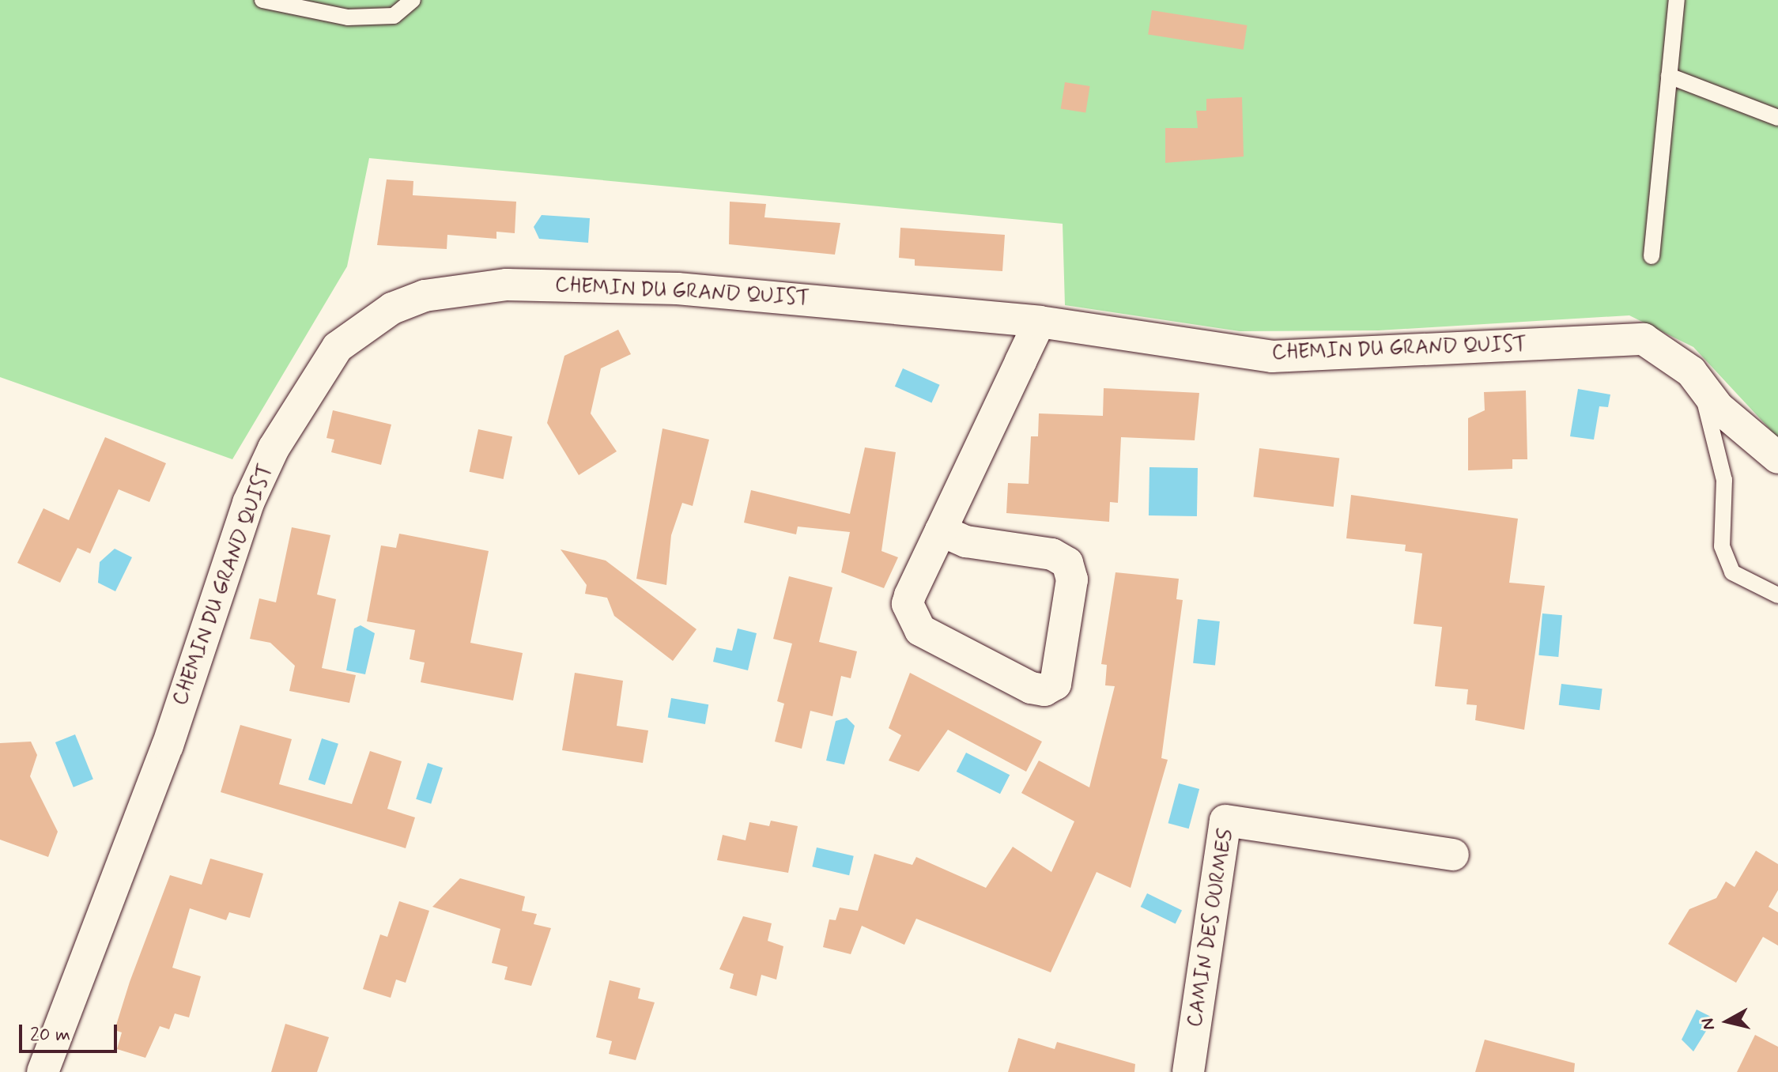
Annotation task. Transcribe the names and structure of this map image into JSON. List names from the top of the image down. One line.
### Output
{"streets":{"street":["CHEMIN DU GRAND QUIST","CAMIN DES OURMES"]},"scale_bar":"20 m","north":"left"}
